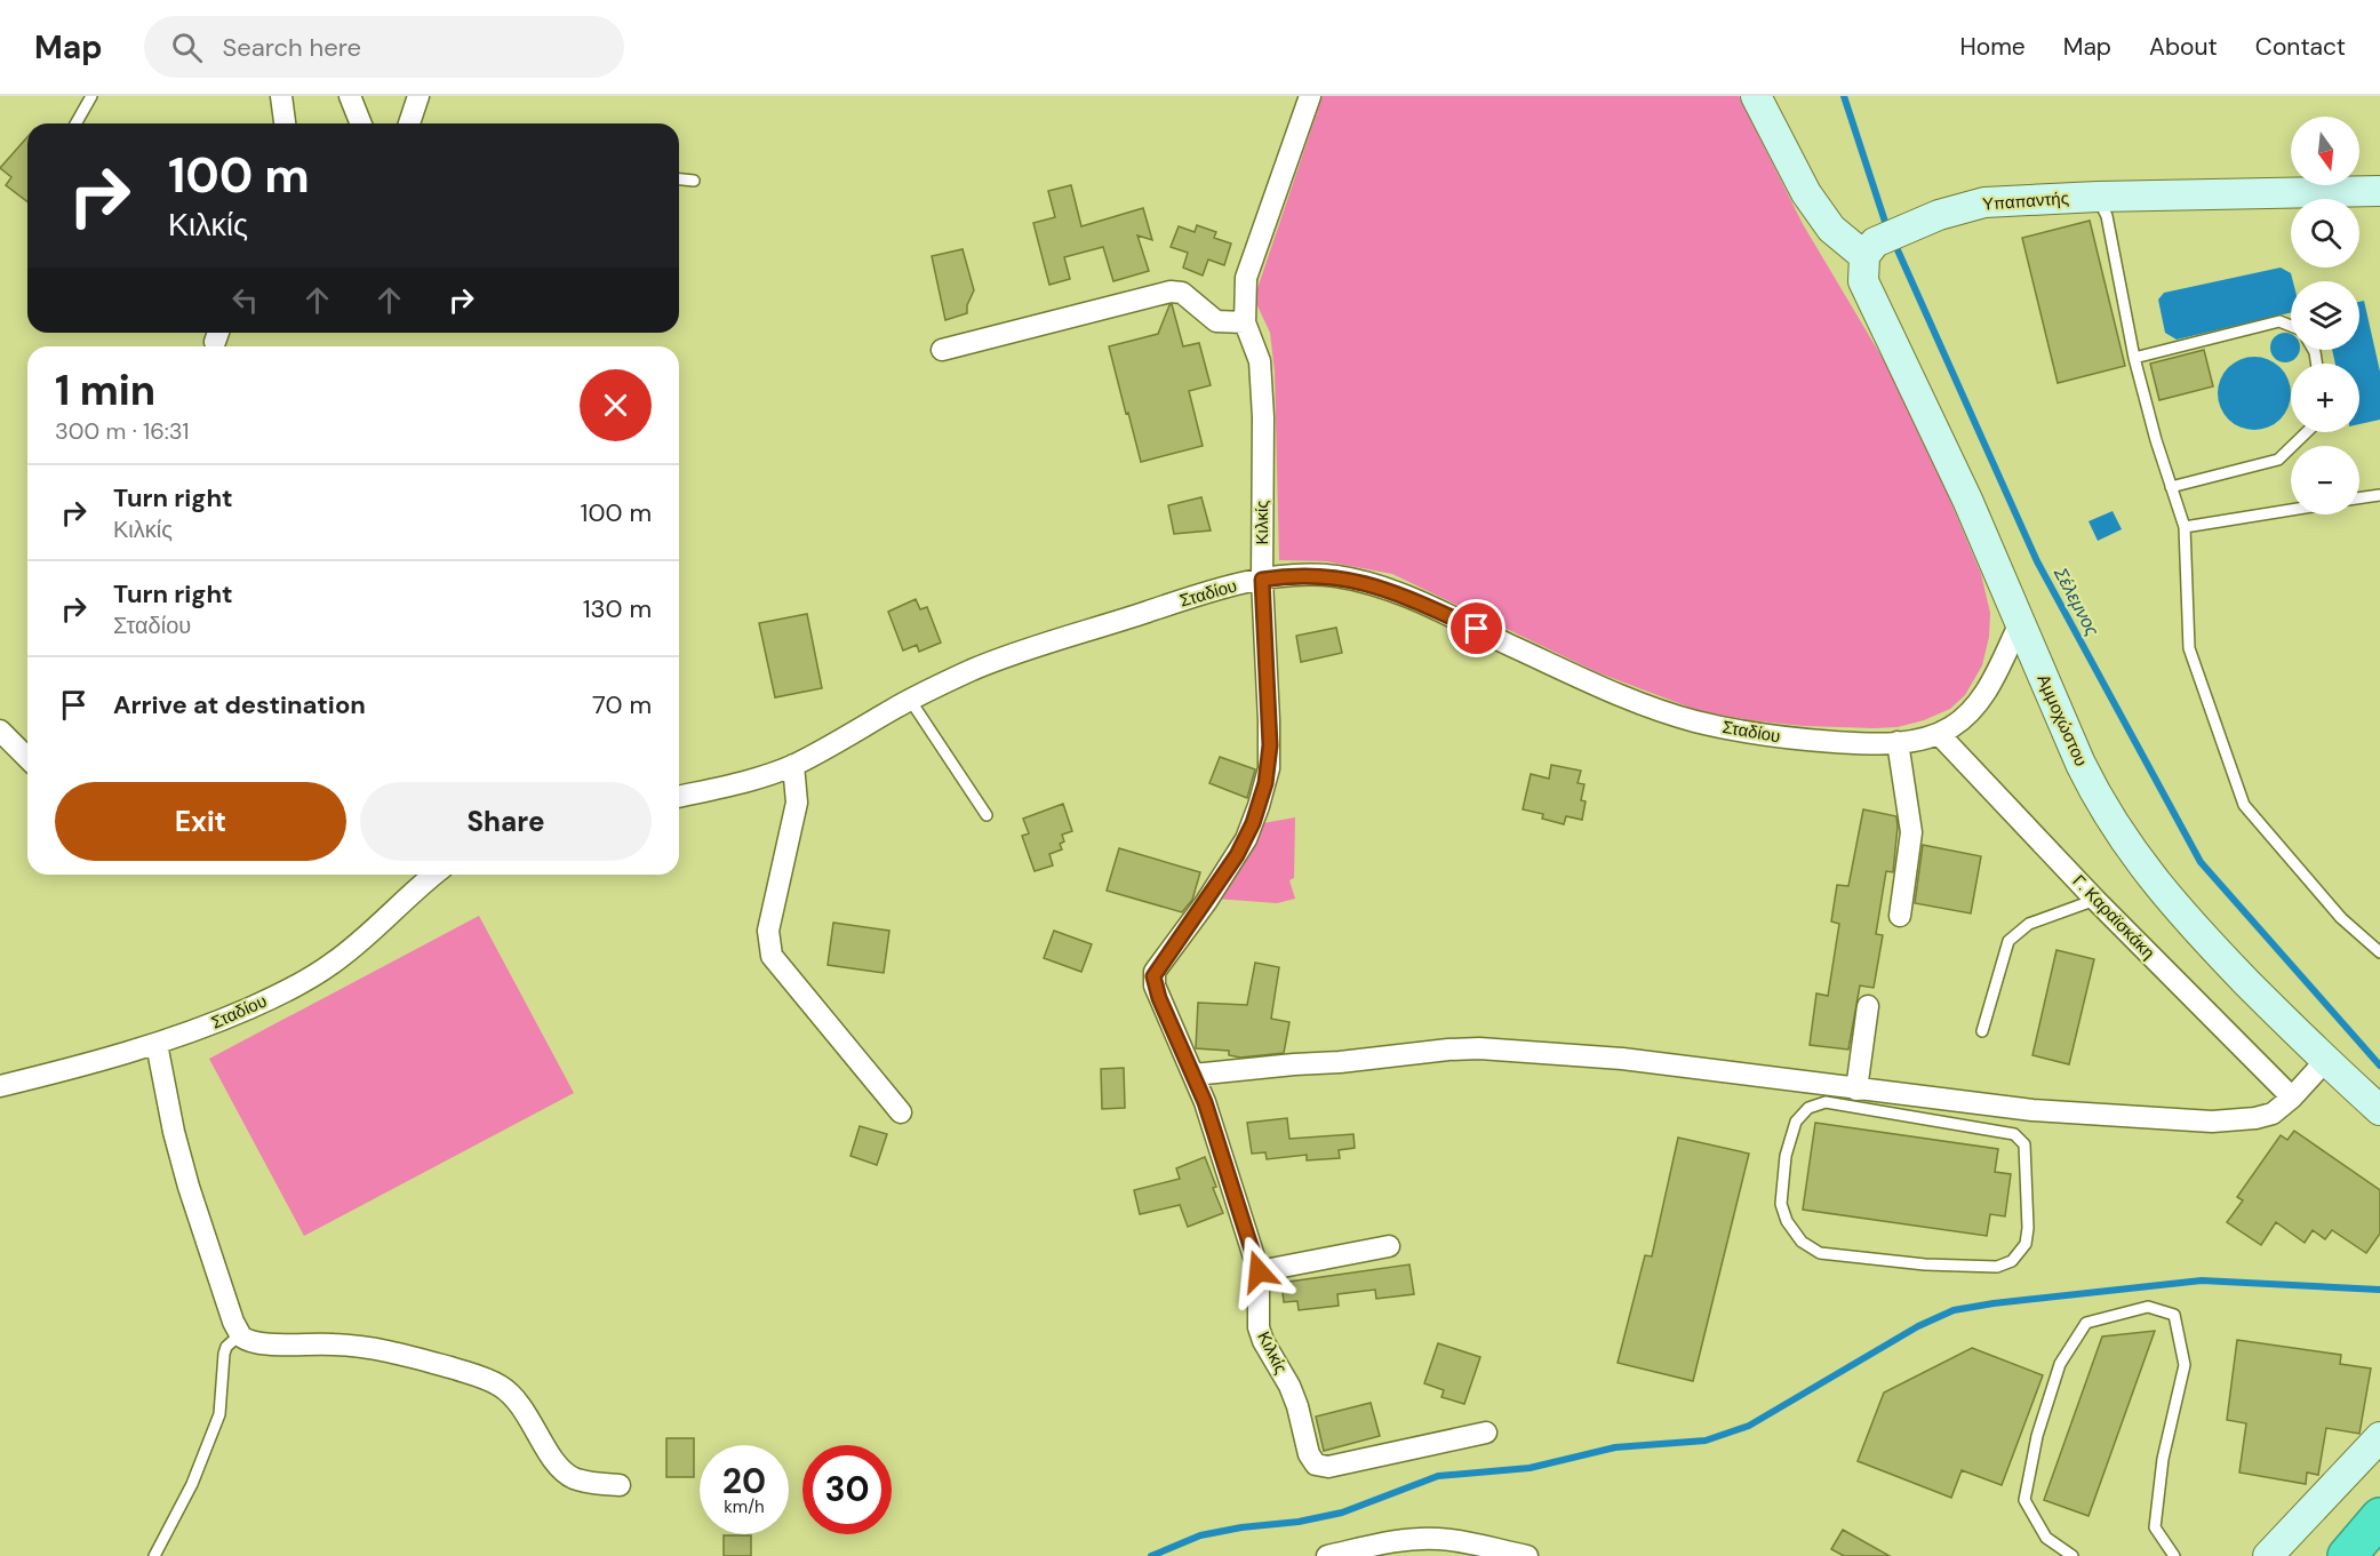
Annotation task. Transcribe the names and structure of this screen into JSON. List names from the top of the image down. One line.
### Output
{"streets":{"street":["Υπαπαντής","Κιλκίς","Σταδίου","Αμμοχώστου","Γ. Καραϊσκάκη"]},"crossings":[["Υπαπαντής","Αμμοχώστου"],["Κιλκίς","Σταδίου"],["Σταδίου","Αμμοχώστου"],["Σταδίου","Γ. Καραϊσκάκη"]],"water":["Σέλεμνος"],"north":"bottom","page":{"header":"Map","search":"Search here","nav":["Home","Map","About","Contact"],"map_buttons":["+","−"],"turn":["100 m","Κιλκίς"],"heading":["1 min","300 m · 16:31"],"list":[{"name":"Turn right","note":"Κιλκίς","value":"100 m"},{"name":"Turn right","note":"Σταδίου","value":"130 m"},{"name":"Arrive at destination","value":"70 m"}],"buttons":["Exit","Share"],"speed":"20 km/h","limit":"30"}}
